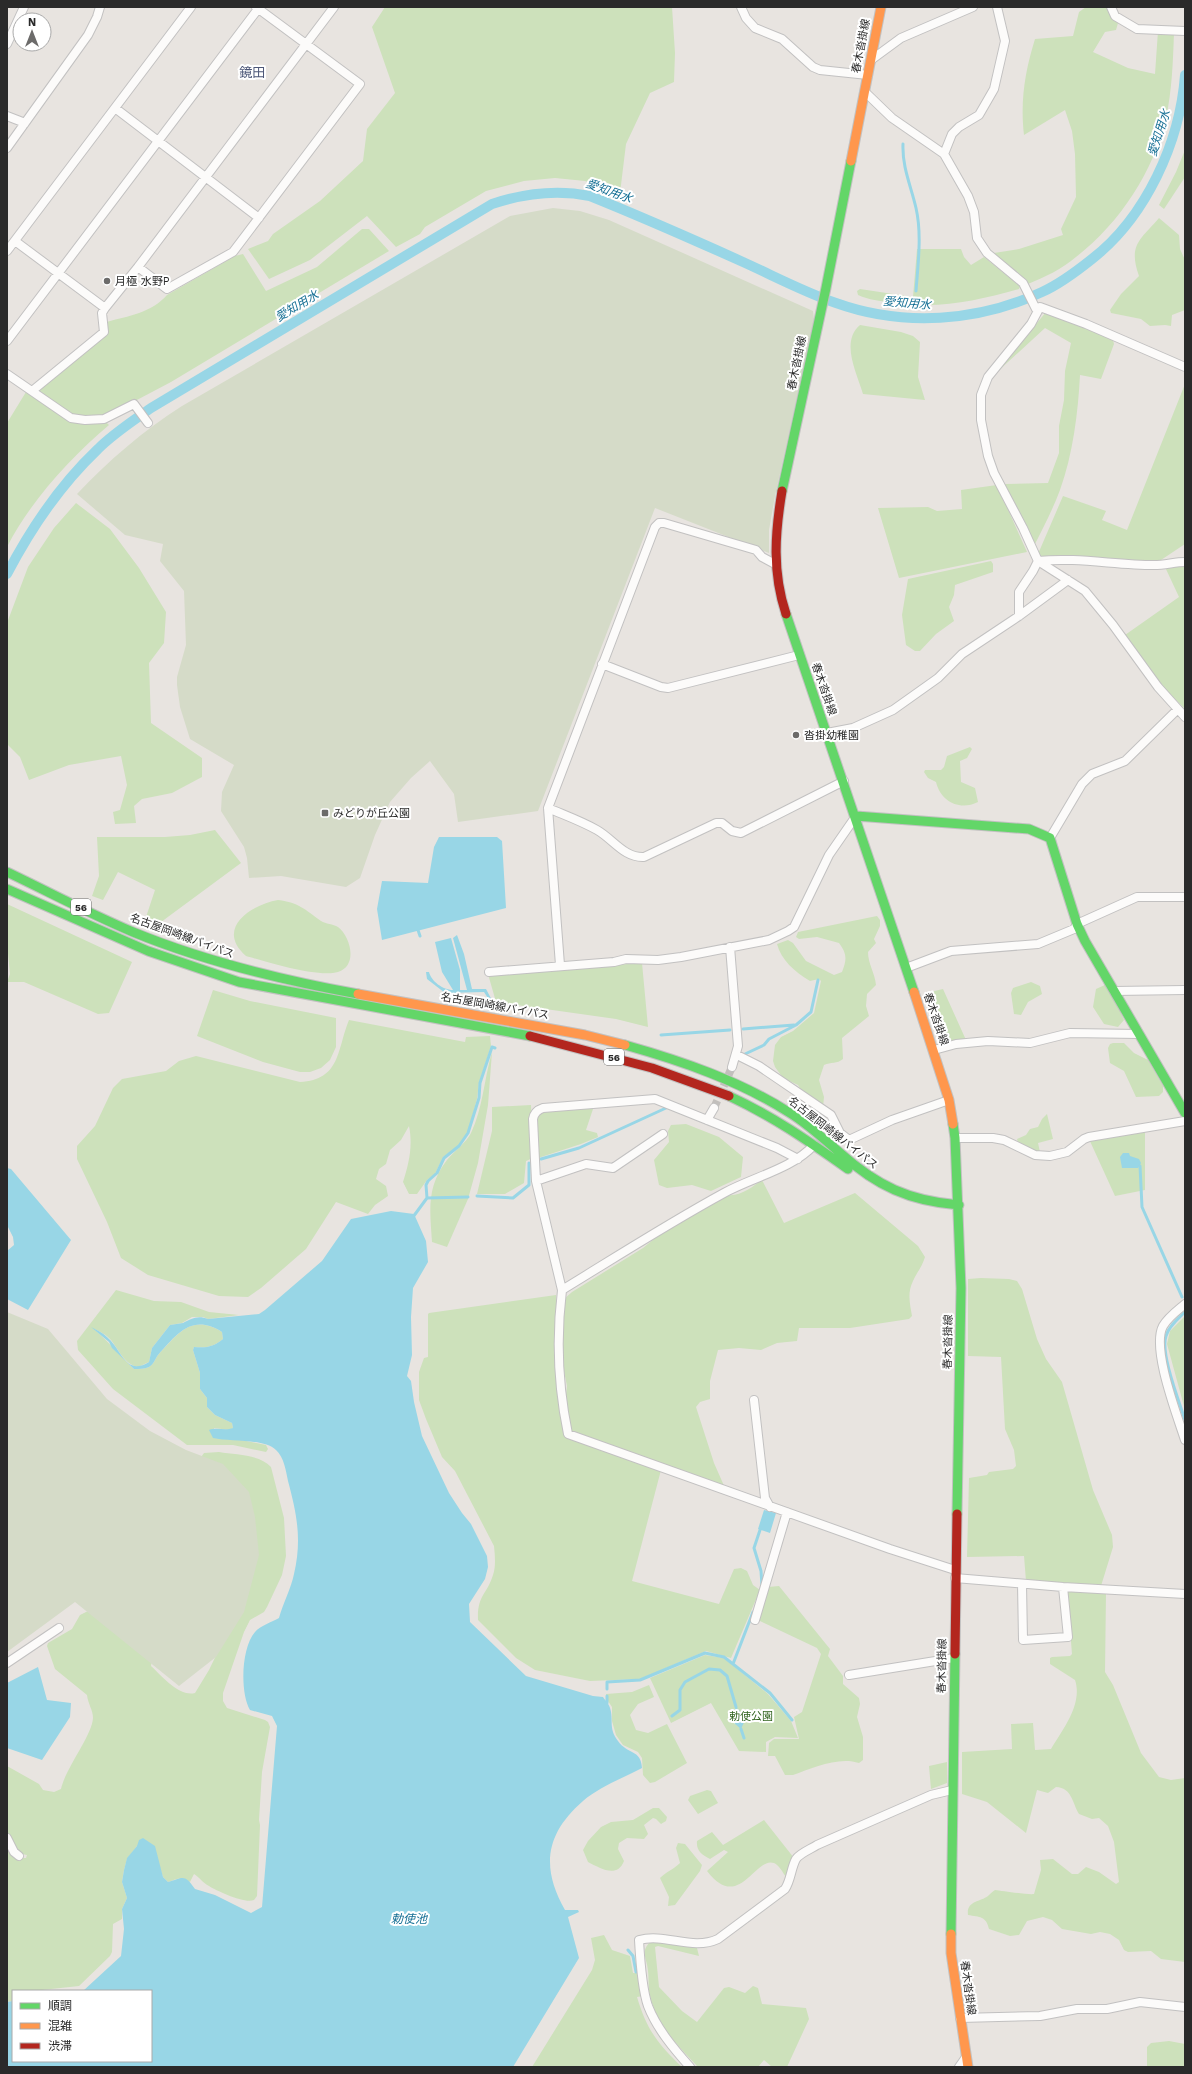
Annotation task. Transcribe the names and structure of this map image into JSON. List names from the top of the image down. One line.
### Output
{"streets":{"main road":["春木沓掛線","56","名古屋岡崎線バイパス"]},"crossings":[["春木沓掛線","名古屋岡崎線バイパス"]],"districts":["鏡田"],"water":["愛知用水","勅使池"],"parks":["勅使公園"],"places":{"other":["月極 水野P","沓掛幼稚園"],"transit":["みどりが丘公園"]},"legend":["順調","混雑","渋滞"],"north":"top"}
